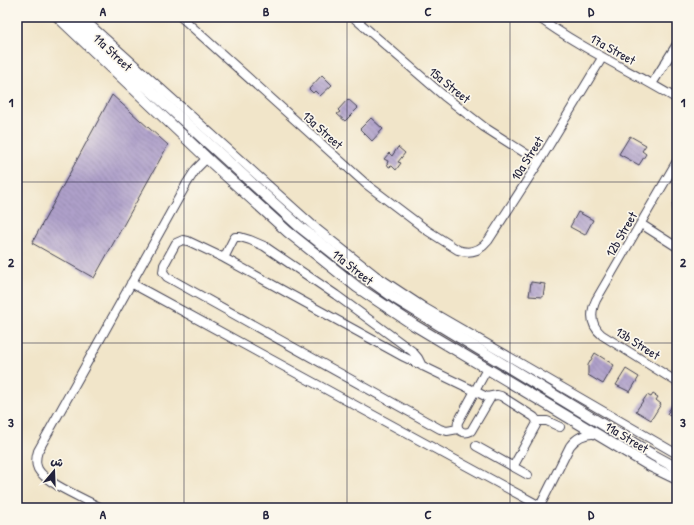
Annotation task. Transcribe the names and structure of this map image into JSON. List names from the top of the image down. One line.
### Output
{"streets":{"street":["17a Street","11a Street","15a Street","13a Street","10a Street","12b Street","13b Street"]},"crossings":[["17a Street","10a Street"],["15a Street","10a Street"],["13a Street","10a Street"],["12b Street","13b Street"]],"north":"top","grid":{"columns":["A","B","C","D"],"rows":["1","2","3"]}}
